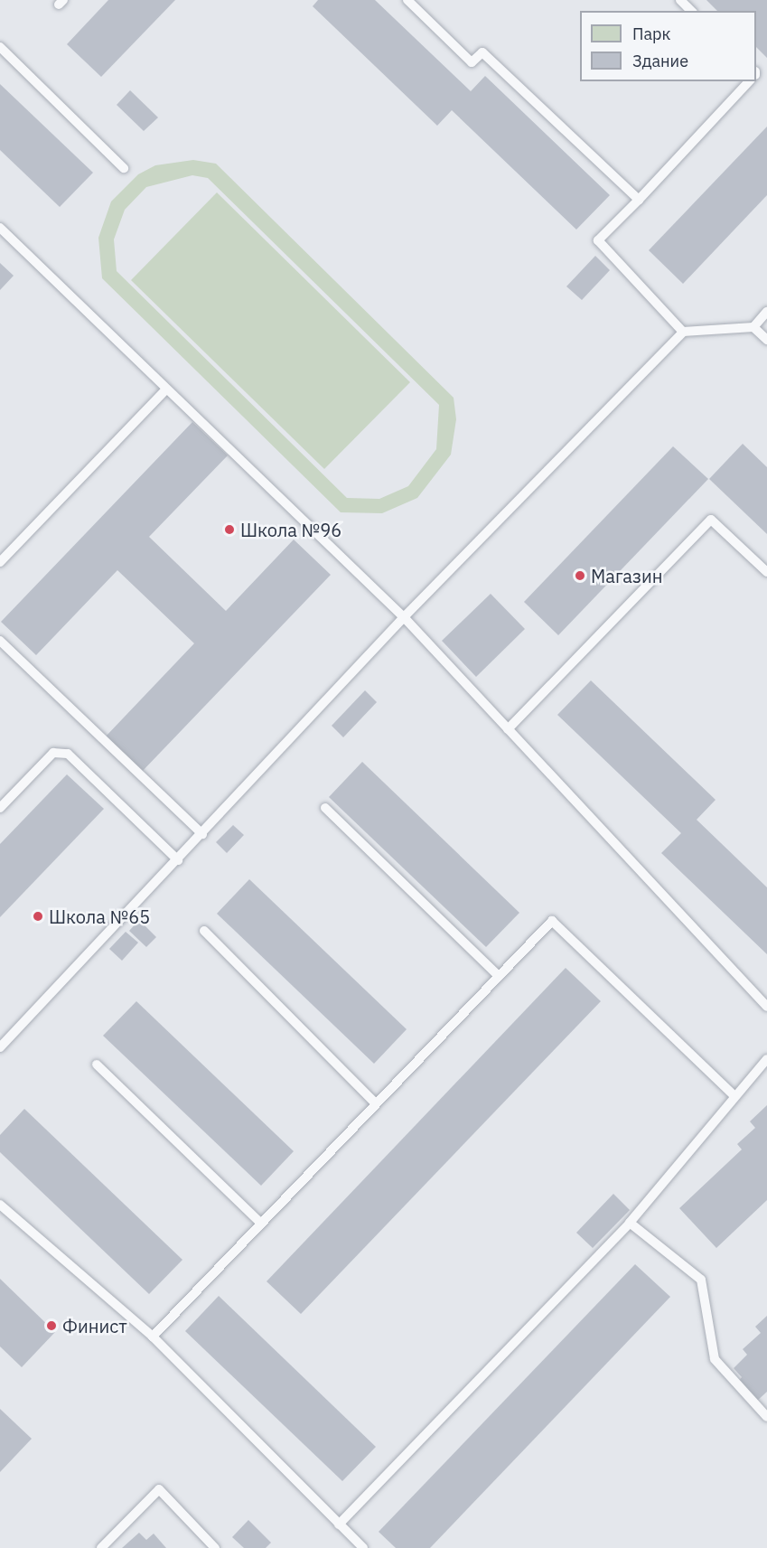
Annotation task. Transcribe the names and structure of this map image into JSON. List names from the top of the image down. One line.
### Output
{"places":["Школа №96","Магазин","Школа №65","Финист"],"legend":["Парк","Здание"]}
